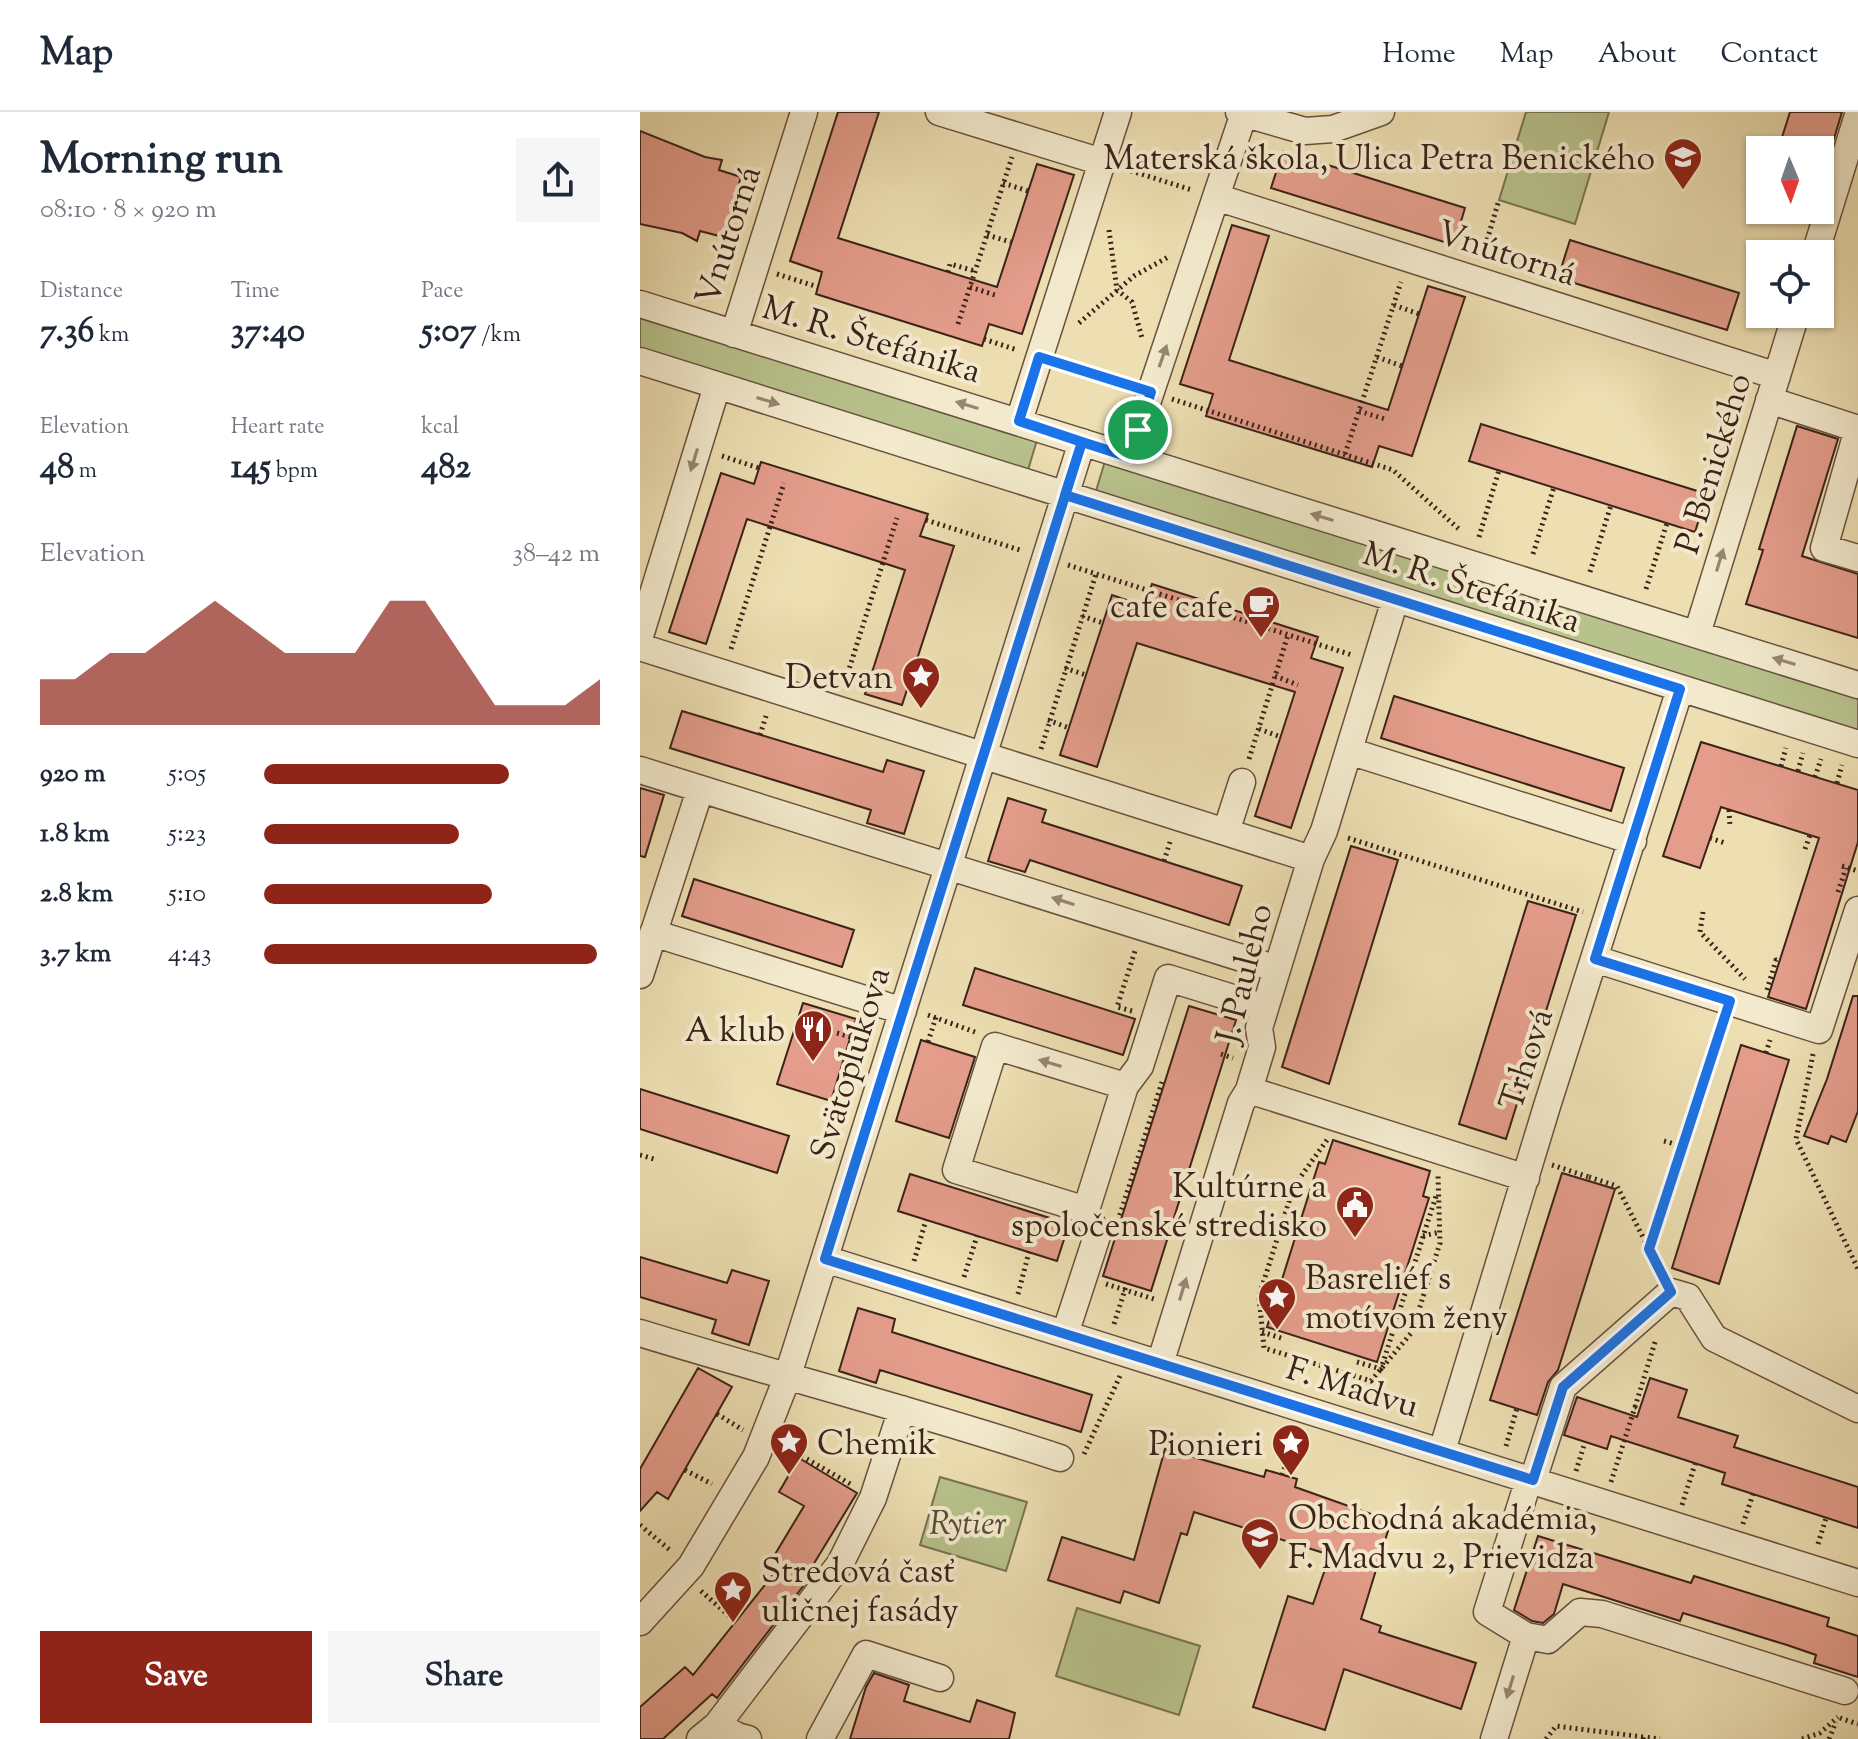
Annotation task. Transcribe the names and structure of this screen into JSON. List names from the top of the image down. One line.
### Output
{"streets":{"street":["Vnútorná","M. R. Štefánika","P. Benického","J. Pauleho","Trhová","Svätoplukova","F. Madvu"]},"crossings":[["Vnútorná","M. R. Štefánika"],["Vnútorná","P. Benického"],["M. R. Štefánika","P. Benického"],["M. R. Štefánika","J. Pauleho"],["M. R. Štefánika","Trhová"],["M. R. Štefánika","Svätoplukova"],["J. Pauleho","F. Madvu"],["Trhová","F. Madvu"],["Svätoplukova","F. Madvu"]],"one_way":["P. Benického"],"parks":["Rytier"],"places":{"school or university":["Materská škola, Ulica Petra Benického","Obchodná akadémia, F. Madvu 2, Prievidza"],"cafe":["cafe cafe"],"place":["Detvan","Basreliéf s motívom ženy","Chemik","Pionieri","Stredová časť uličnej fasády"],"restaurant":["A klub"],"public building":["Kultúrne a spoločenské stredisko"]},"north":"bottom","page":{"header":"Map","nav":["Home","Map","About","Contact"],"heading":["Morning run","08:10 · 8 × 920 m"],"stats":[["Distance","7.36 km"],["Time","37:40"],["Pace","5:07 /km"],["Elevation","48 m"],["Heart rate","145 bpm"],["kcal","482"]],"chart":["Elevation","38–42 m"],"list":[{"name":"920 m","note":"5:05"},{"name":"1.8 km","note":"5:23"},{"name":"2.8 km","note":"5:10"},{"name":"3.7 km","note":"4:43"}],"buttons":["Save","Share"]}}
